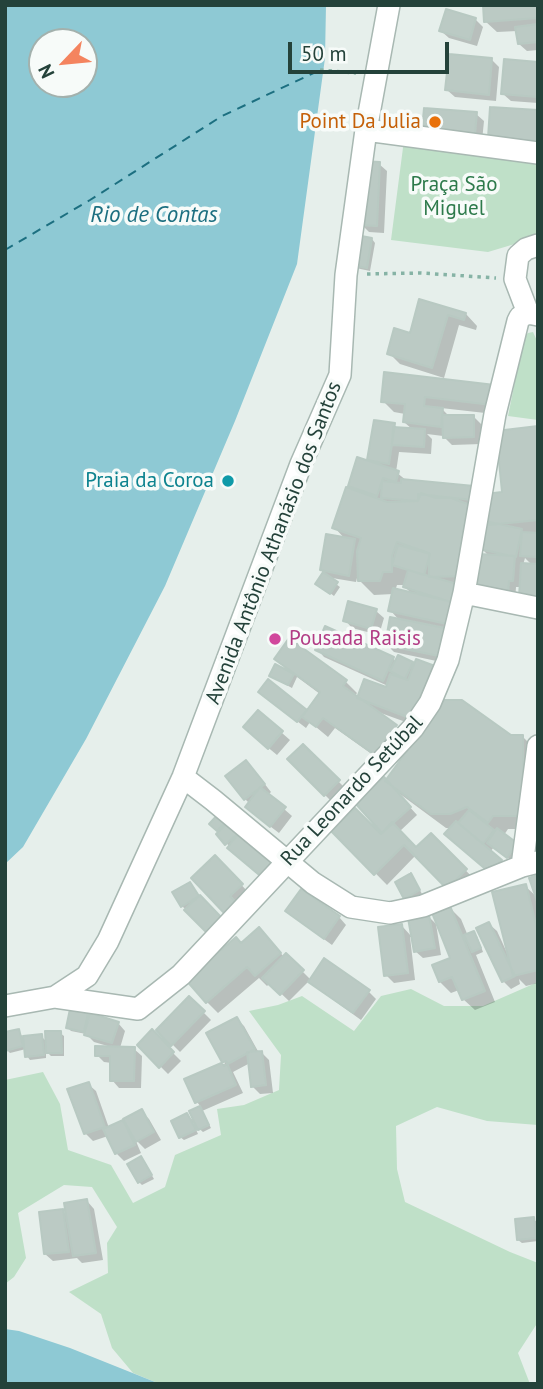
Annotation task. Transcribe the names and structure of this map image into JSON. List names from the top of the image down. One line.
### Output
{"streets":{"street":["Avenida Antônio Athanásio dos Santos","Rua Leonardo Setúbal"]},"crossings":[["Avenida Antônio Athanásio dos Santos","Rua Leonardo Setúbal"]],"water":["Rio de Contas"],"parks":["Praça São Miguel"],"places":["Point Da Julia","Praia da Coroa","Pousada Raisis"],"scale_bar":"50 m","north":"bottom left"}
